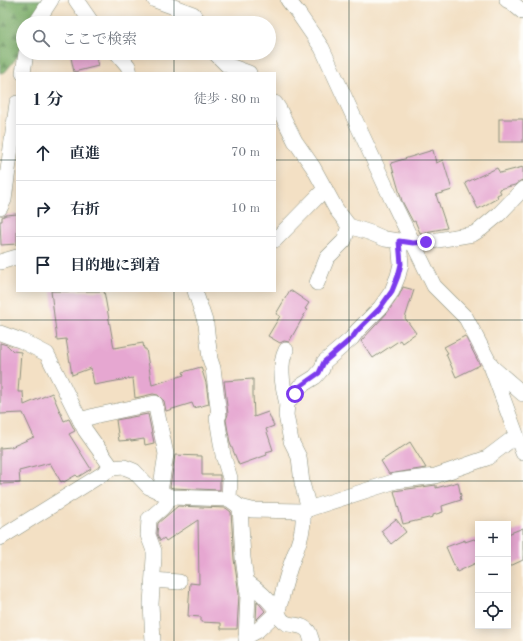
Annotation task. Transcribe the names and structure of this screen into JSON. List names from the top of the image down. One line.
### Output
{"page":{"search":"ここで検索","heading":["1 分","徒歩 · 80 m"],"list":[["直進","70 m"],["右折","10 m"],"目的地に到着"],"map_buttons":["+","−"]}}
